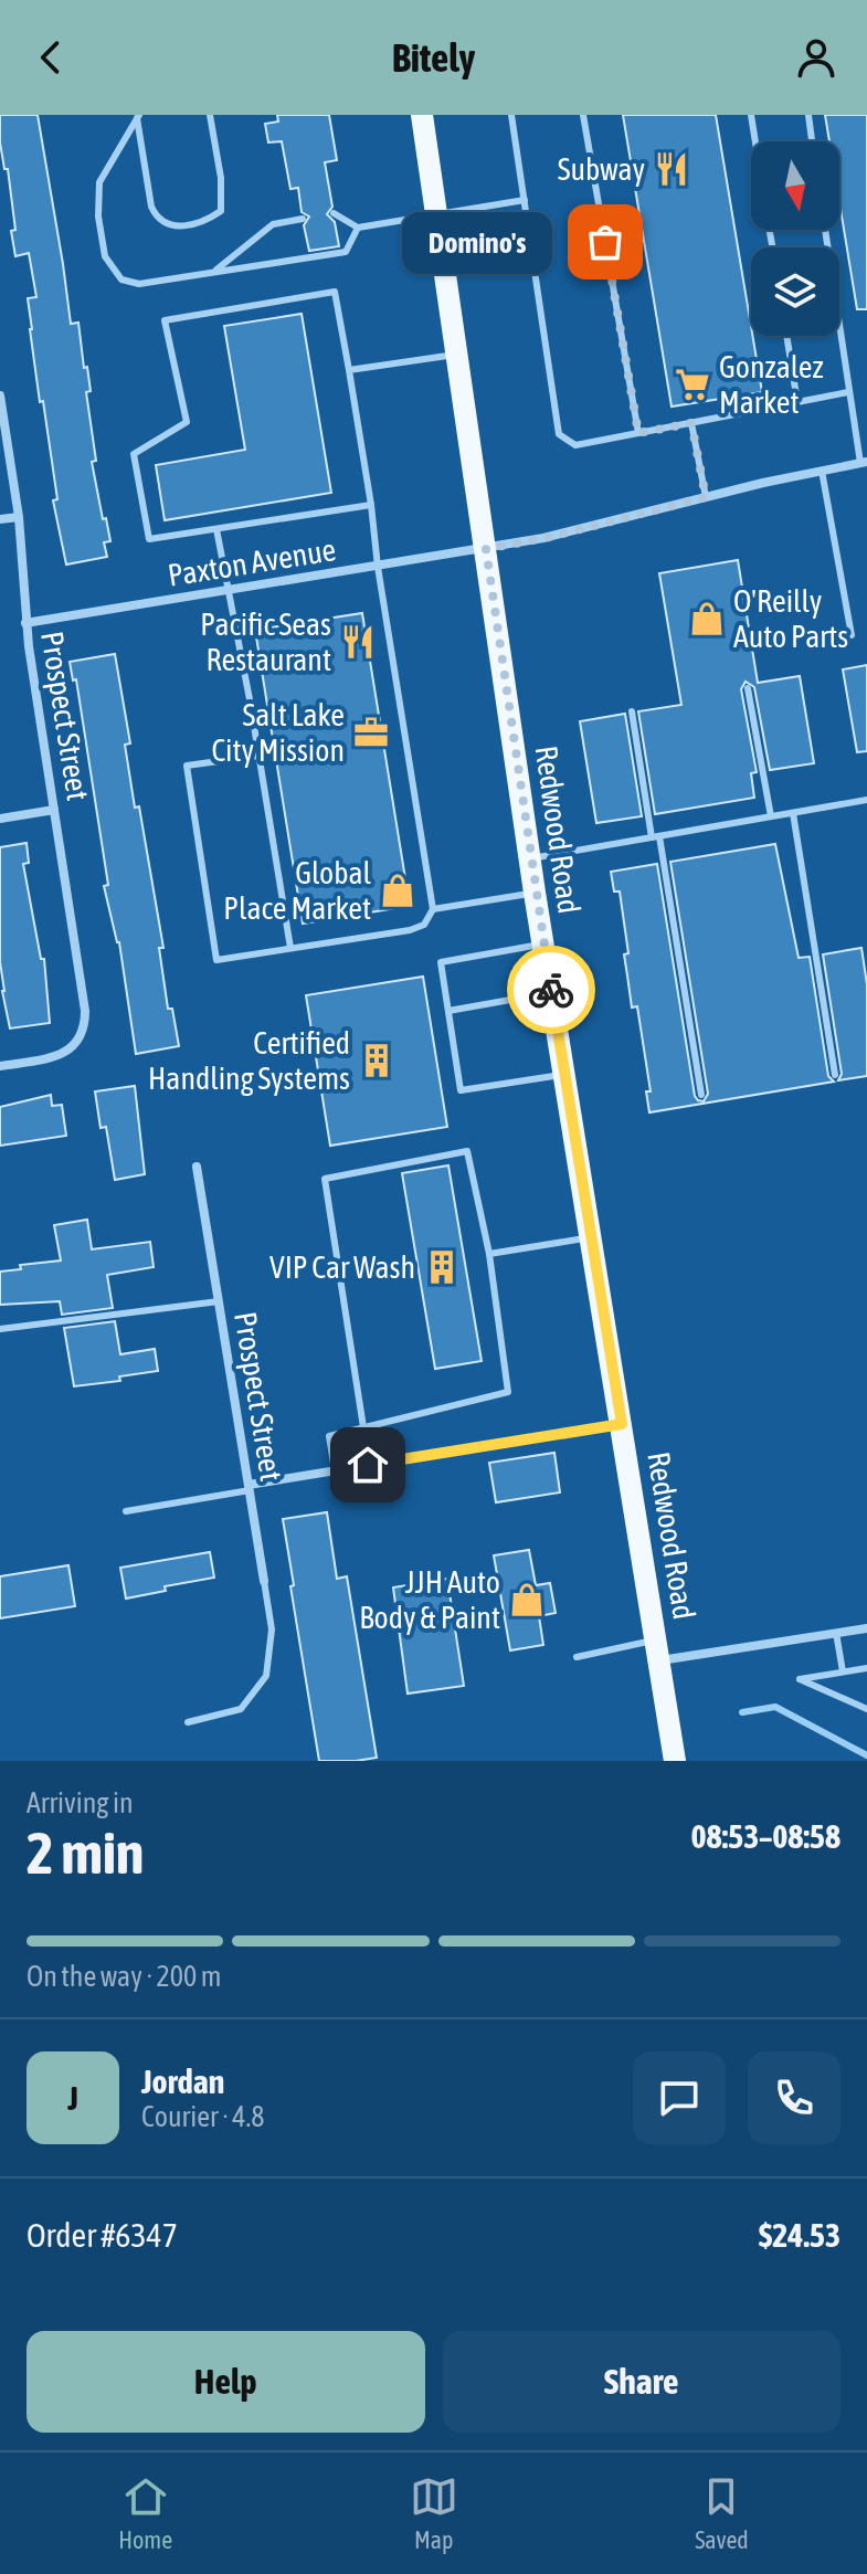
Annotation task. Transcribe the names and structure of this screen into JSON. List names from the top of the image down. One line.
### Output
{"streets":{"main road":["Redwood Road"],"street":["Paxton Avenue","Prospect Street"]},"crossings":[["Paxton Avenue","Prospect Street"],["Paxton Avenue","Redwood Road"]],"places":{"restaurant":["Subway","Pacific Seas Restaurant"],"other":["Domino's"],"supermarket":["Gonzalez Market"],"shop":["O'Reilly Auto Parts","Global Place Market","JJH Auto Body & Paint"],"office":["Salt Lake City Mission"],"building":["Certified Handling Systems","VIP Car Wash"]},"north":"bottom","page":{"header":"Bitely","bubble":"Domino's","heading":["2 min","Arriving in","08:53–08:58"],"panel":["Jordan","Courier · 4.8","Order #6347","$24.53"],"bar":"On the way · 200 m","round":"J","buttons":["Help","Share"],"tabs":["Home","Map","Saved"]}}
